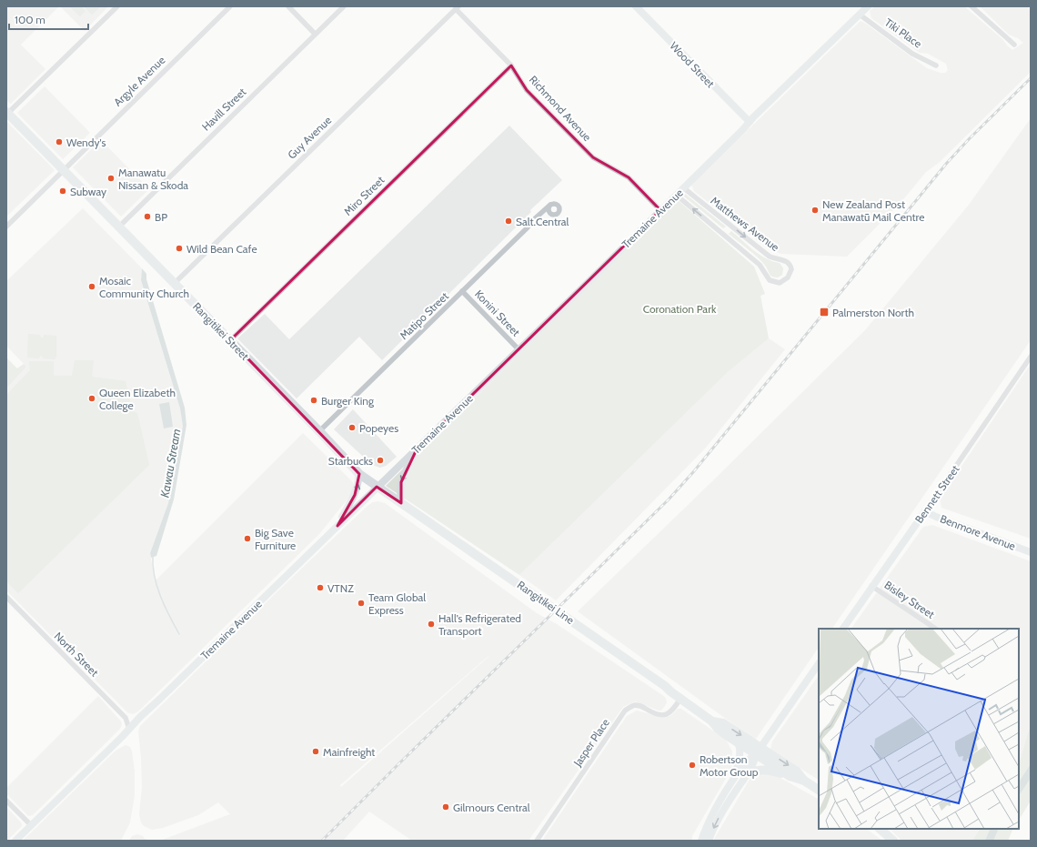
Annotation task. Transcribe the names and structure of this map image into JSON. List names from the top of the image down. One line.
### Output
{"streets":{"highway":["Rangitikei Street","Rangitikei Line"],"main road":["Wood Street","Tremaine Avenue","Bennett Street","Benmore Avenue"],"street":["Tiki Place","Argyle Avenue","Richmond Avenue","Havill Street","Guy Avenue","Miro Street","Matthews Avenue","Konini Street","Matipo Street","Bisley Street","North Street","Jasper Place"]},"crossings":[["Tiki Place","Tremaine Avenue"],["Wood Street","Tremaine Avenue"],["Argyle Avenue","Rangitikei Street"],["Richmond Avenue","Guy Avenue"],["Richmond Avenue","Miro Street"],["Richmond Avenue","Tremaine Avenue"],["Havill Street","Rangitikei Street"],["Guy Avenue","Rangitikei Street"],["Miro Street","Rangitikei Street"],["Tremaine Avenue","Matthews Avenue"],["Tremaine Avenue","Konini Street"],["Tremaine Avenue","Rangitikei Street"],["Tremaine Avenue","Rangitikei Line"],["Tremaine Avenue","North Street"],["Konini Street","Matipo Street"],["Matipo Street","Rangitikei Street"],["Rangitikei Street","Rangitikei Line"],["Bennett Street","Benmore Avenue"],["Bennett Street","Bisley Street"],["Rangitikei Line","Jasper Place"]],"water":["Kawau Stream"],"parks":["Coronation Park"],"places":{"other":["Wendy's","Manawatu Nissan & Skoda","Subway","New Zealand Post Manawatū Mail Centre","BP","Salt.Central","Wild Bean Cafe","Mosaic Community Church","Queen Elizabeth College","Burger King","Popeyes","Starbucks","Big Save Furniture","VTNZ","Team Global Express","Hall's Refrigerated Transport","Mainfreight","Robertson Motor Group","Gilmours Central"],"transit":["Palmerston North"]},"scale_bar":"100 m"}
